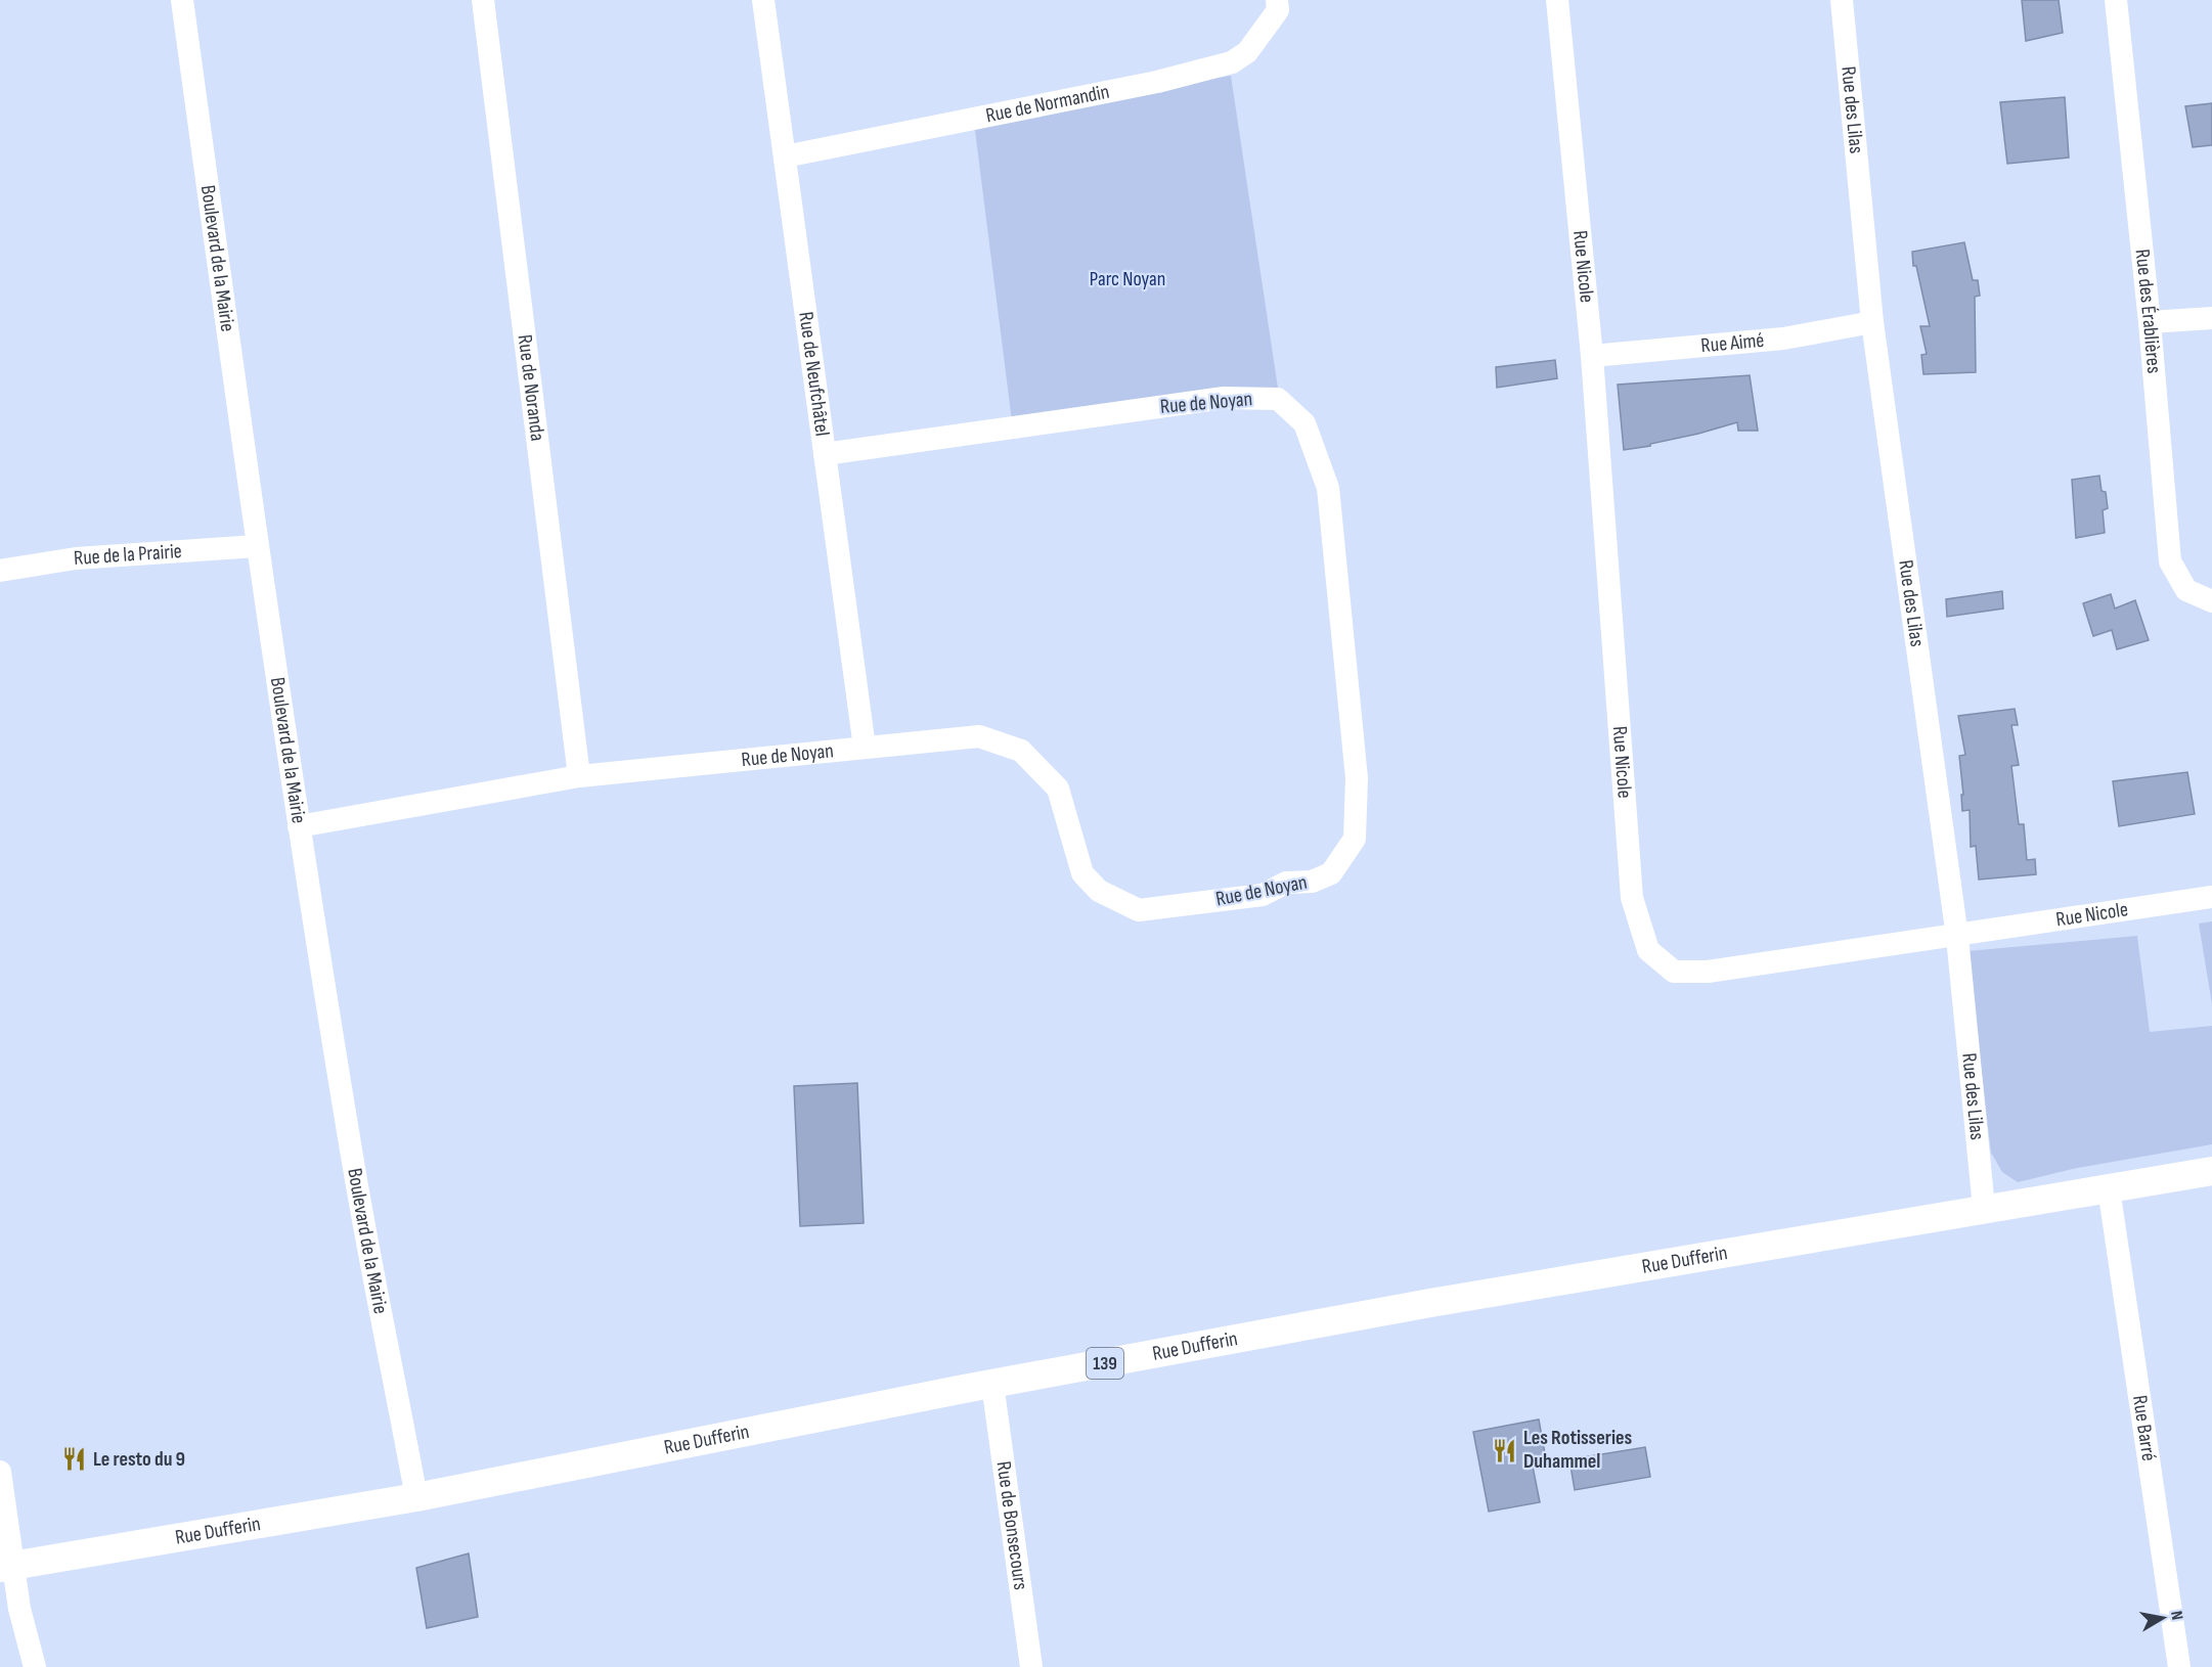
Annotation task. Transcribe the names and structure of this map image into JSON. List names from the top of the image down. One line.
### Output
{"streets":{"main road":["Rue Dufferin","139"],"street":["Rue de Normandin","Rue des Lilas","Boulevard de la Mairie","Rue Nicole","Rue des Érablières","Rue Aimé","Rue de Neufchâtel","Rue de Noranda","Rue de Noyan","Rue de la Prairie","Rue Barré","Rue de Bonsecours"]},"crossings":[["Rue de Normandin","Rue de Neufchâtel"],["Rue des Lilas","Rue Nicole"],["Rue des Lilas","Rue Aimé"],["Rue des Lilas","Rue Dufferin"],["Boulevard de la Mairie","Rue de Noyan"],["Boulevard de la Mairie","Rue de la Prairie"],["Boulevard de la Mairie","Rue Dufferin"],["Rue Nicole","Rue Aimé"],["Rue de Neufchâtel","Rue de Noyan"],["Rue de Noranda","Rue de Noyan"],["Rue Dufferin","Rue Barré"],["Rue Dufferin","Rue de Bonsecours"]],"parks":["Parc Noyan"],"places":{"restaurant":["Les Rotisseries Duhammel","Le resto du 9"]},"north":"right"}
